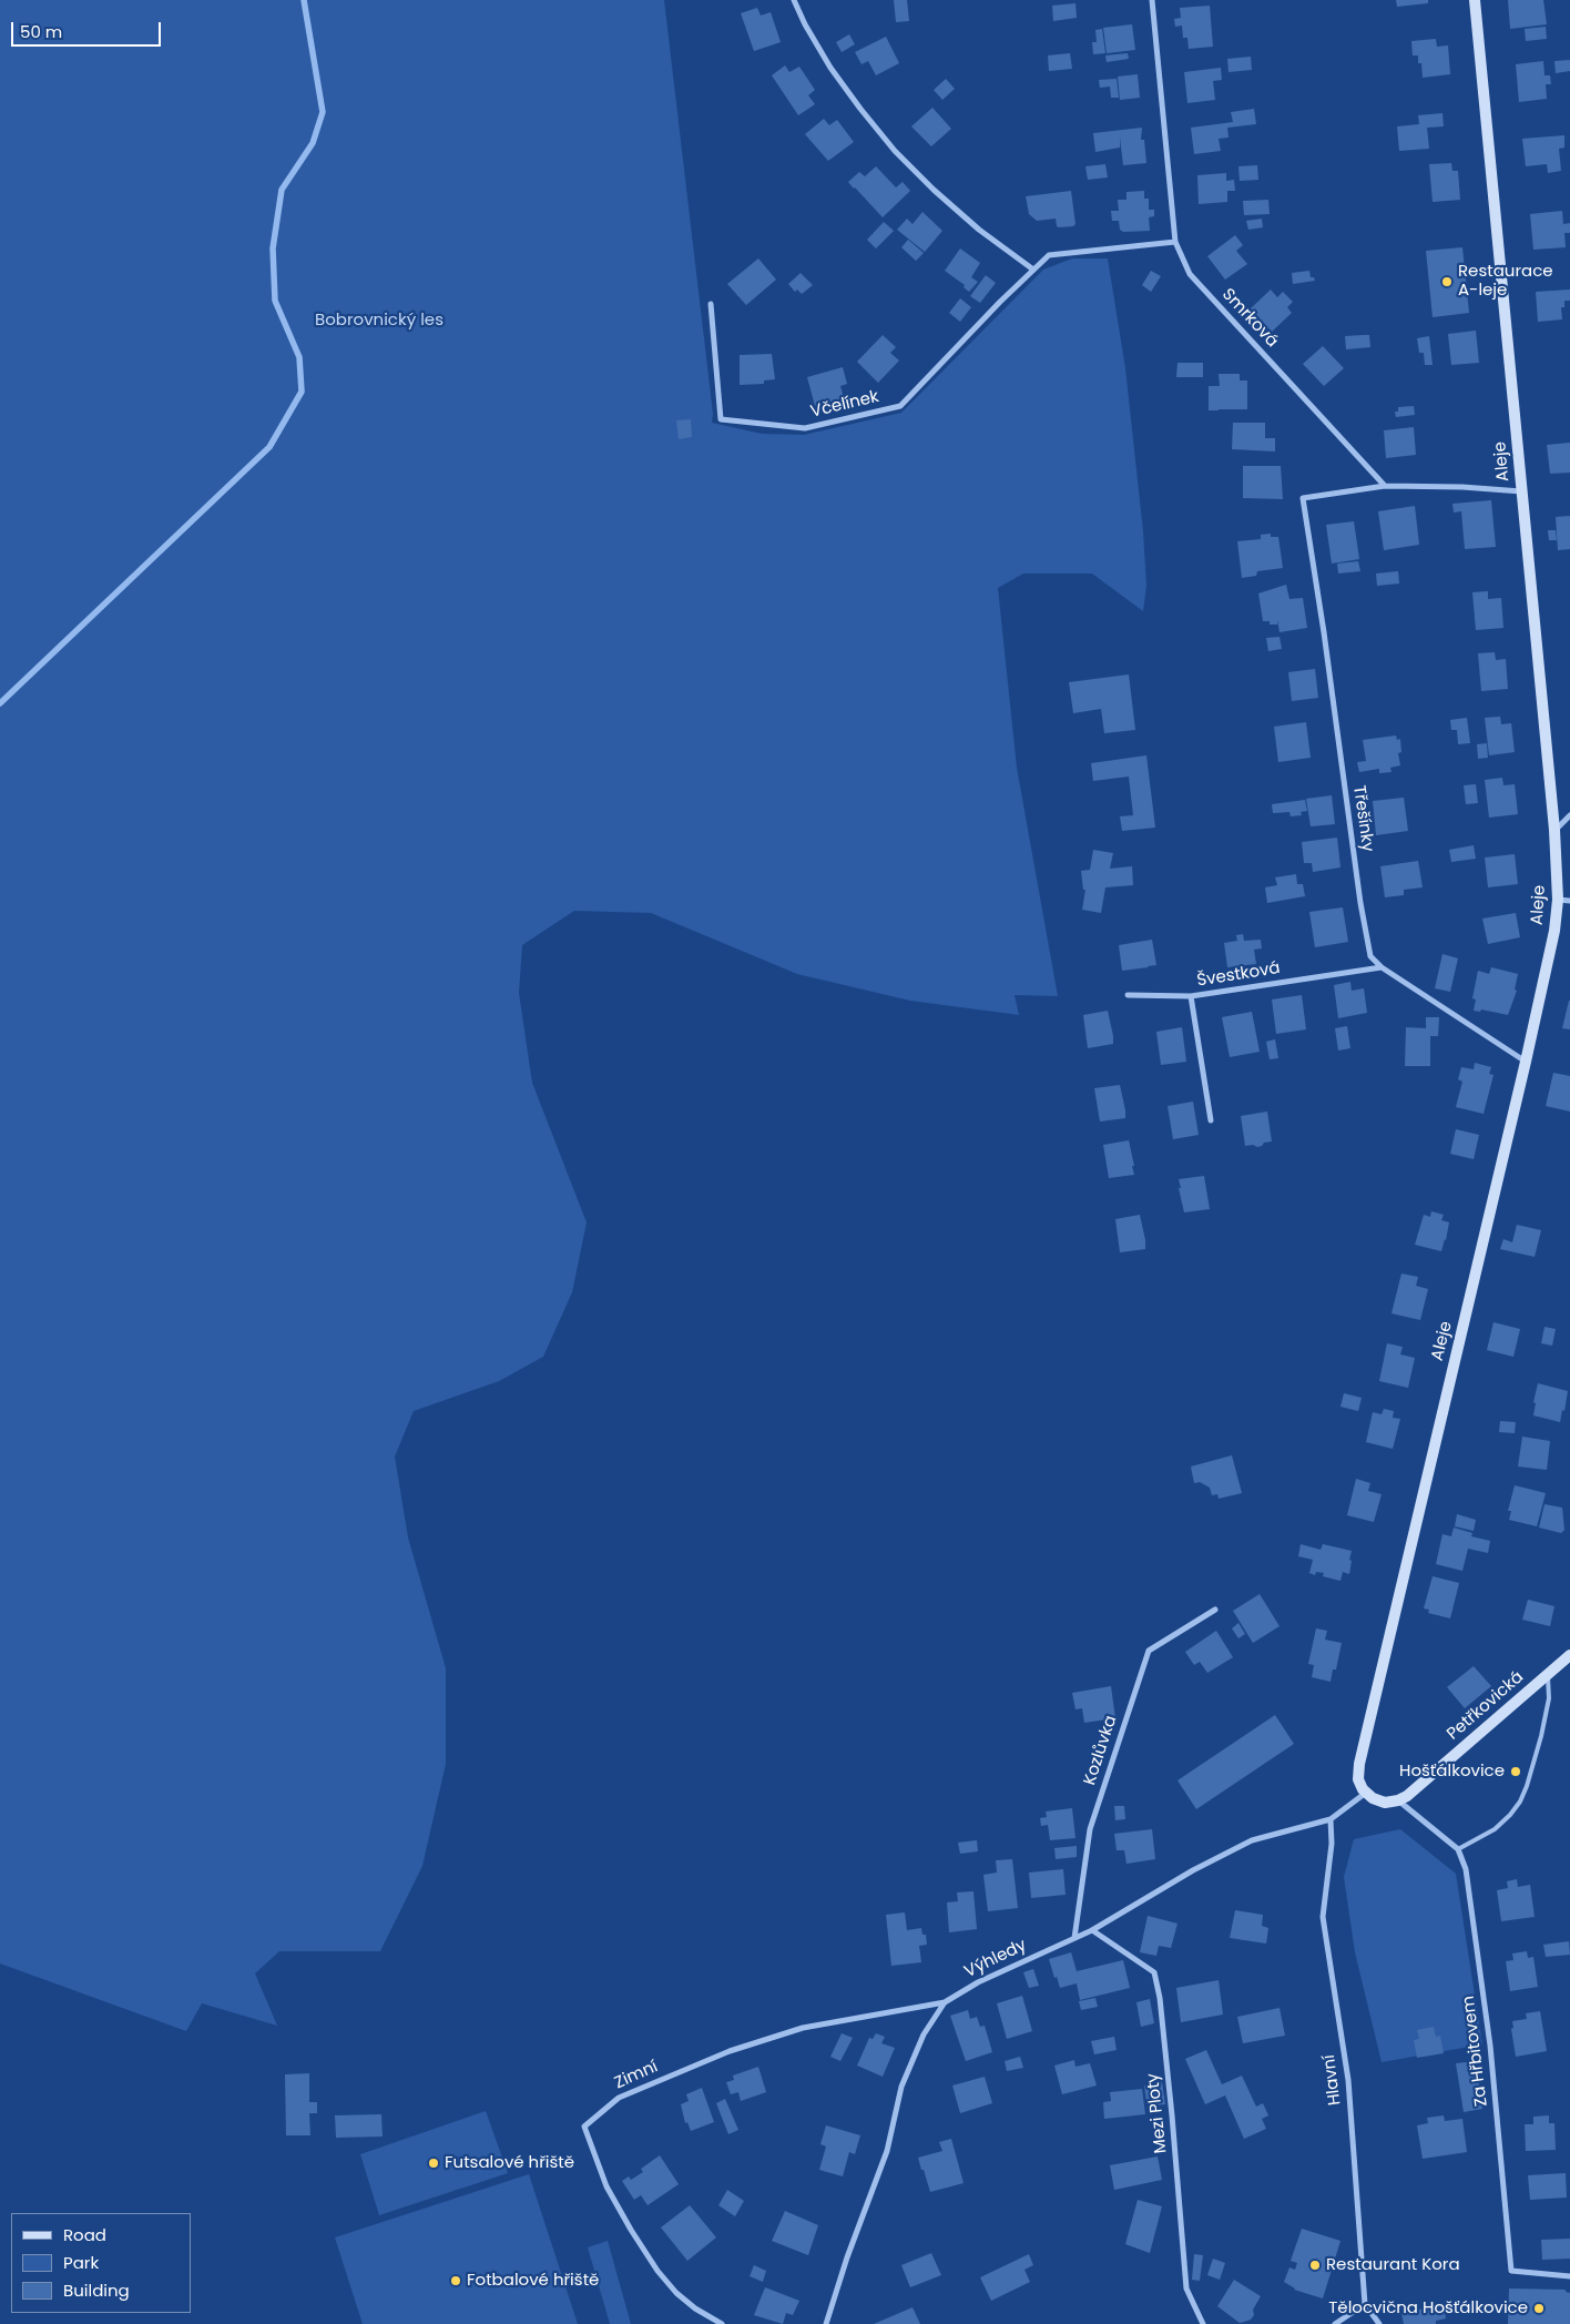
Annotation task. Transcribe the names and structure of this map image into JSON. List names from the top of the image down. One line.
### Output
{"streets":{"street":["Smrková","Včelínek","Aleje","Třešínky","Švestková","Petřkovická","Kozlůvka","Výhledy","Za Hřbitovem","Zimní","Hlavní","Mezi Ploty"]},"crossings":[["Smrková","Včelínek"],["Smrková","Třešínky"],["Aleje","Třešínky"],["Aleje","Výhledy"],["Třešínky","Švestková"],["Petřkovická","Za Hřbitovem"],["Kozlůvka","Výhledy"],["Výhledy","Zimní"],["Výhledy","Hlavní"],["Výhledy","Mezi Ploty"]],"parks":["Bobrovnický les"],"places":["Restaurace A-leje","Hošťálkovice","Futsalové hřiště","Restaurant Kora","Fotbalové hřiště","Tělocvična Hošťálkovice"],"legend":["Road","Park","Building"],"scale_bar":"50 m"}
